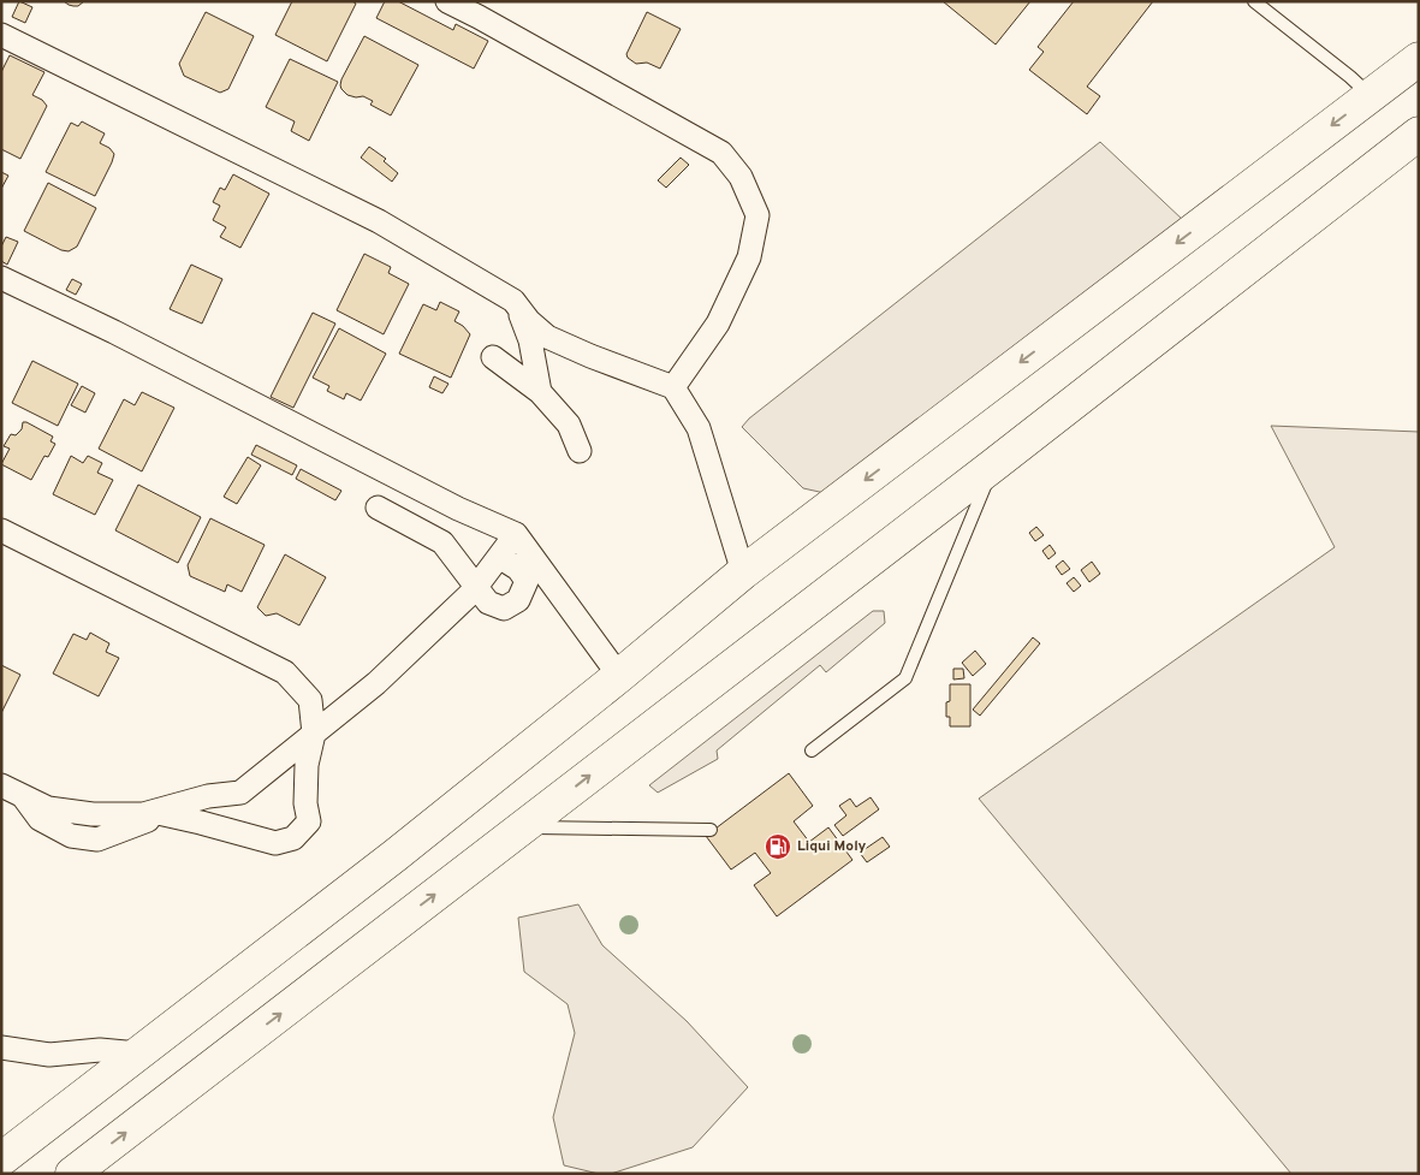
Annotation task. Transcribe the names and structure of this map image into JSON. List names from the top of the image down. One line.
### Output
{"places":{"fuel station":["Liqui Moly"]}}
